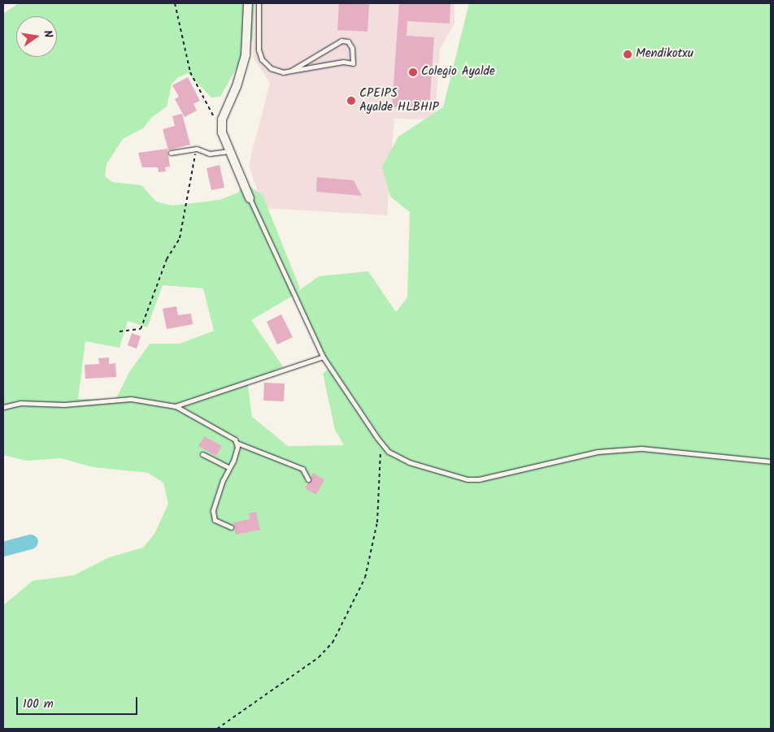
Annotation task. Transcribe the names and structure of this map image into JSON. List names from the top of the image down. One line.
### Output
{"places":["Mendikotxu","Colegio Ayalde","CPEIPS Ayalde HLBHIP"],"scale_bar":"100 m","north":"right"}
